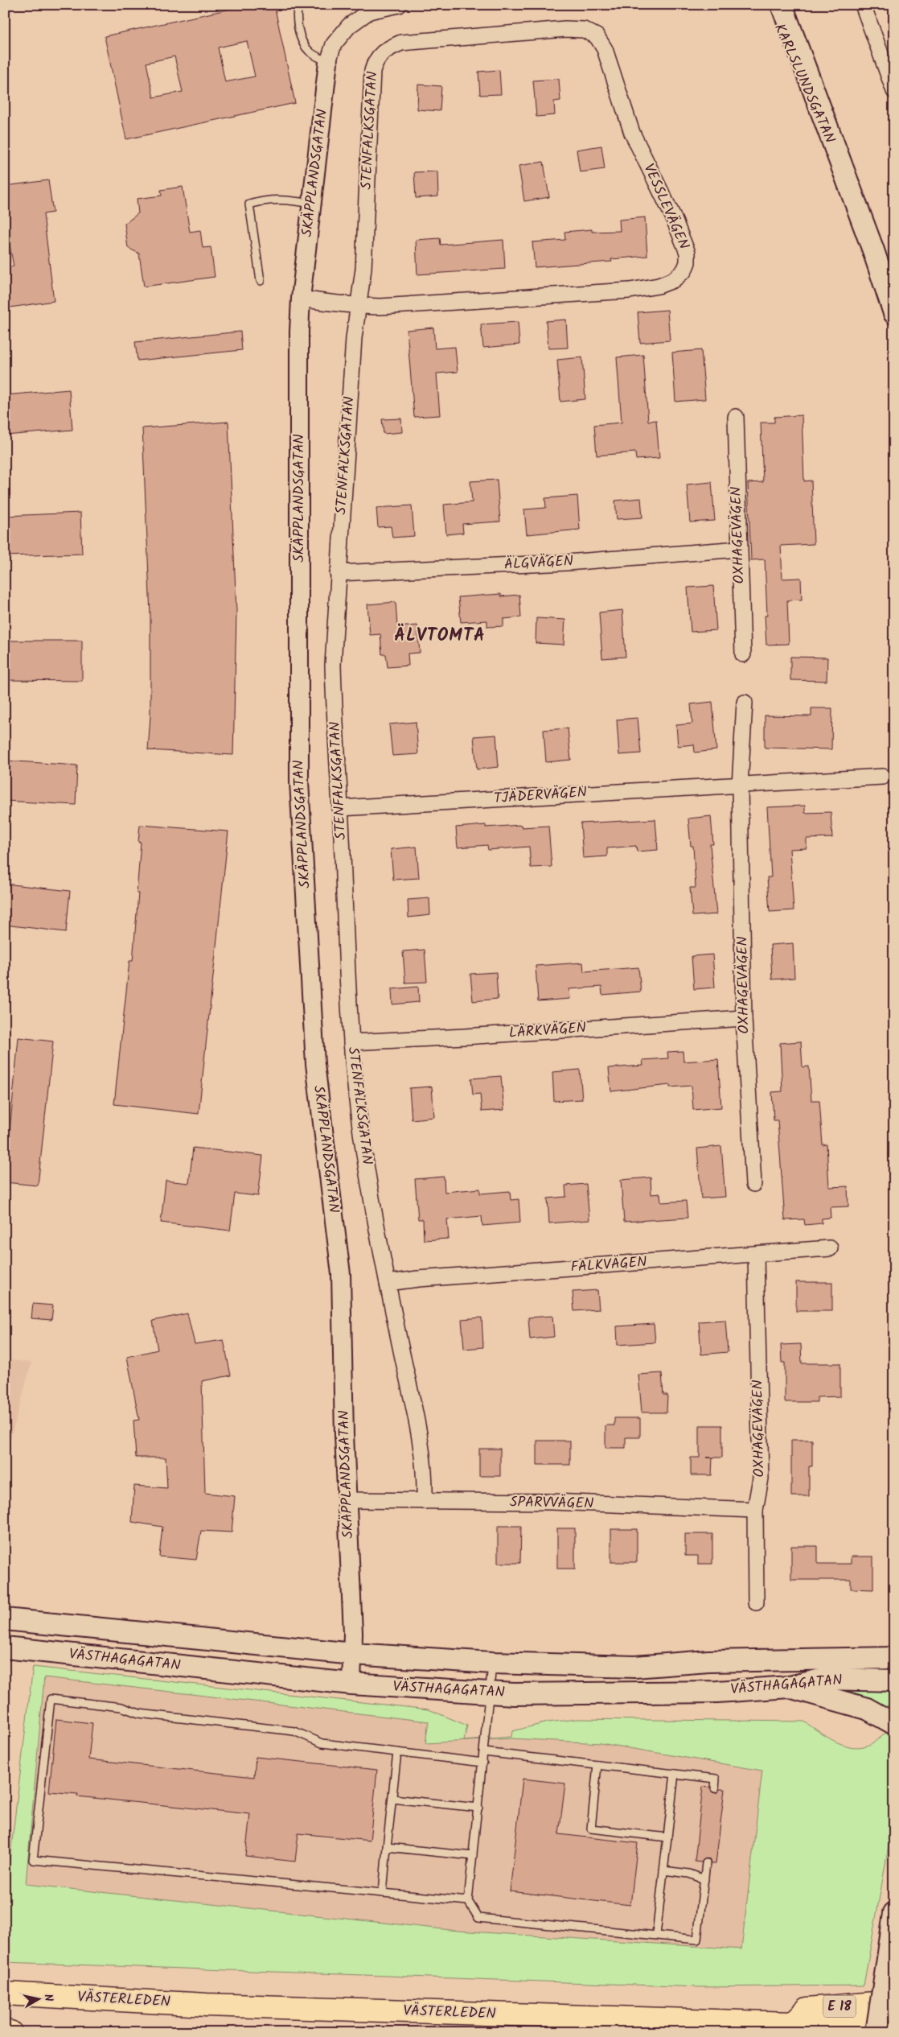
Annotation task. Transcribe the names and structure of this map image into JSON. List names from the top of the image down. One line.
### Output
{"streets":{"highway":["VÄSTERLEDEN","E 18"],"main road":["KARLSLUNDSGATAN","VÄSTHAGAGATAN"],"street":["STENFALKSGATAN","SKÄPPLANDSGATAN","VESSLEVÄGEN","OXHAGEVÄGEN","ÄLGVÄGEN","TJÄDERVÄGEN","LÄRKVÄGEN","FALKVÄGEN","SPARVVÄGEN"]},"crossings":[["STENFALKSGATAN","VESSLEVÄGEN"],["STENFALKSGATAN","ÄLGVÄGEN"],["STENFALKSGATAN","TJÄDERVÄGEN"],["STENFALKSGATAN","LÄRKVÄGEN"],["STENFALKSGATAN","FALKVÄGEN"],["STENFALKSGATAN","SPARVVÄGEN"],["SKÄPPLANDSGATAN","VESSLEVÄGEN"],["SKÄPPLANDSGATAN","SPARVVÄGEN"],["SKÄPPLANDSGATAN","VÄSTHAGAGATAN"],["OXHAGEVÄGEN","ÄLGVÄGEN"],["OXHAGEVÄGEN","TJÄDERVÄGEN"],["OXHAGEVÄGEN","LÄRKVÄGEN"],["OXHAGEVÄGEN","FALKVÄGEN"],["OXHAGEVÄGEN","SPARVVÄGEN"],["VÄSTERLEDEN","E 18"]],"districts":["ÄLVTOMTA"],"north":"right"}
